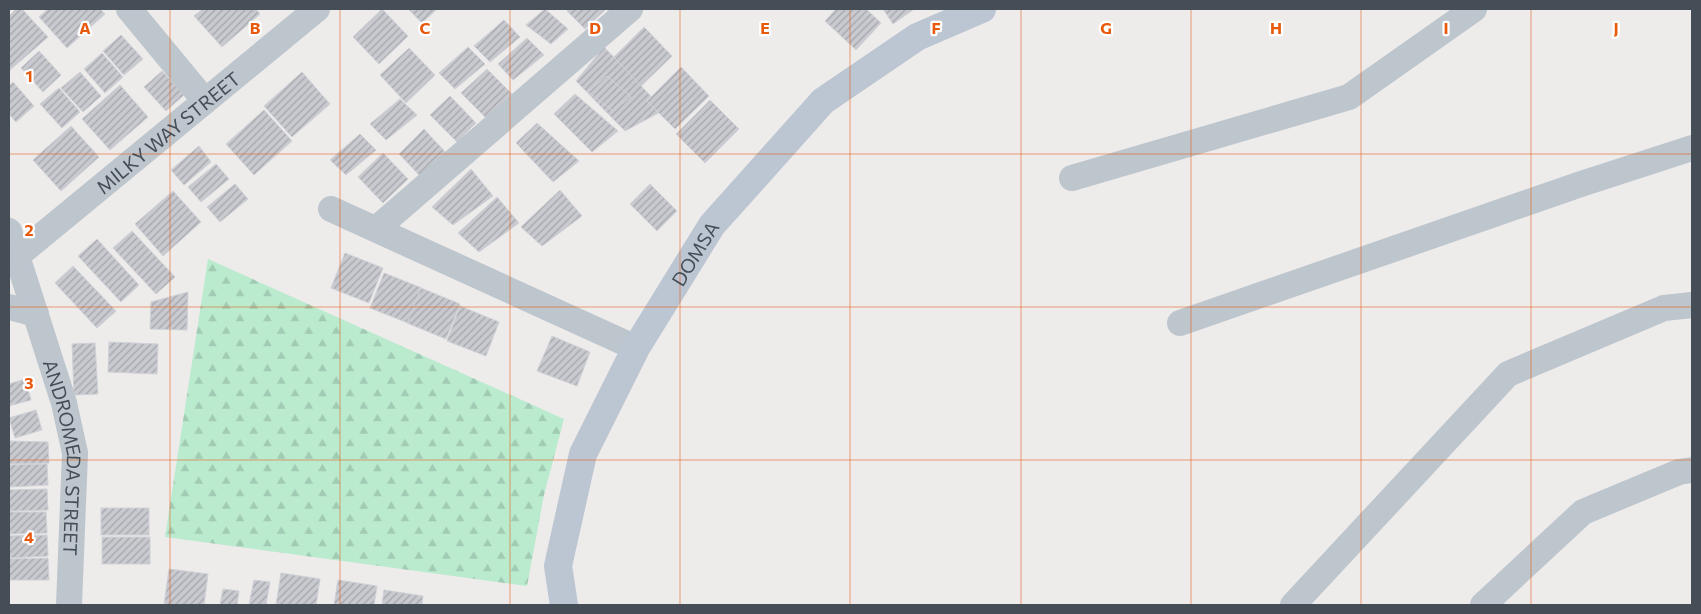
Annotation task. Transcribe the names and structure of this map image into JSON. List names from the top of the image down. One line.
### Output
{"streets":{"main road":["DOMSA"],"street":["MILKY WAY STREET","ANDROMEDA STREET"]},"crossings":[["MILKY WAY STREET","ANDROMEDA STREET"]],"grid":{"columns":["A","B","C","D","E","F","G","H","I","J"],"rows":["1","2","3","4"]}}
